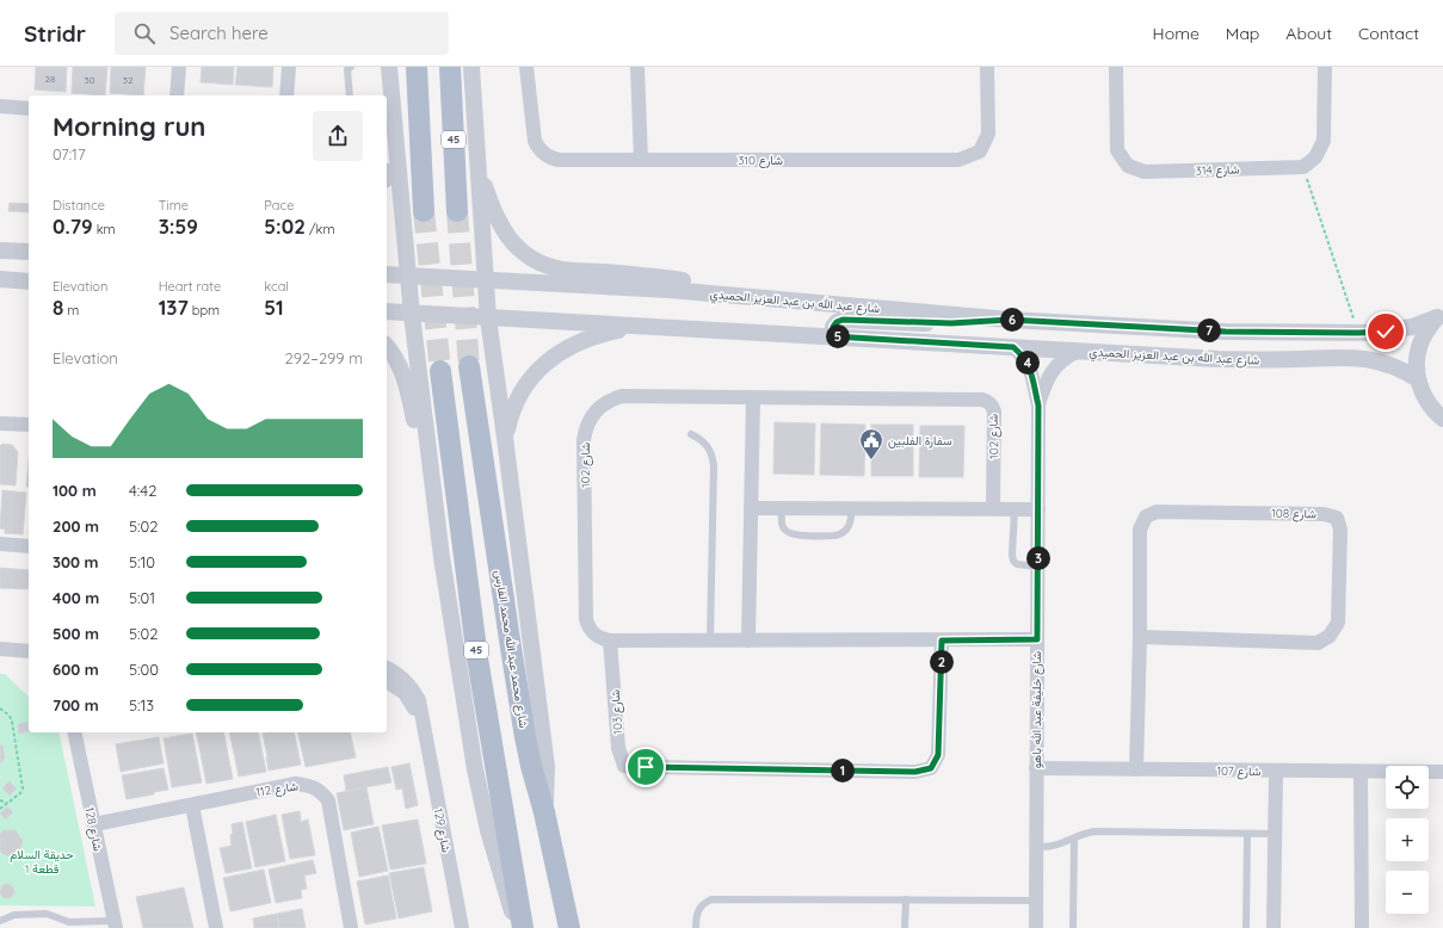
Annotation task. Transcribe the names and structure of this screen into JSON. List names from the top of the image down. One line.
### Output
{"streets":{"main road":["45","شارع محمد عبد الله محمد الفارس"],"street":["شارع 310","شارع 314","شارع عبد الله بن عبد العزيز الحميدي","شارع 102","شارع 108","شارع خليفة عبد الله باهو","شارع 103","شارع 107","شارع 112","شارع 128","شارع 129"]},"crossings":[["شارع عبد الله بن عبد العزيز الحميدي","شارع خليفة عبد الله باهو"],["شارع 102","شارع 103"],["شارع 108","شارع 107"],["شارع خليفة عبد الله باهو","شارع 107"],["شارع 112","شارع 128"]],"parks":["حديقة السلام قطعة 1"],"places":{"public building":["سفارة الفلبين"]},"house_numbers":["28","30","32"],"page":{"header":"Stridr","search":"Search here","nav":["Home","Map","About","Contact"],"heading":["Morning run","07:17"],"stats":[["Distance","0.79 km"],["Time","3:59"],["Pace","5:02 /km"],["Elevation","8 m"],["Heart rate","137 bpm"],["kcal","51"]],"pins":["6","7","5","4","3","2","1"],"chart":["Elevation","292–299 m"],"list":[{"name":"100 m","note":"4:42"},{"name":"200 m","note":"5:02"},{"name":"300 m","note":"5:10"},{"name":"400 m","note":"5:01"},{"name":"500 m","note":"5:02"},{"name":"600 m","note":"5:00"},{"name":"700 m","note":"5:13"}],"map_buttons":["+","−"]}}
